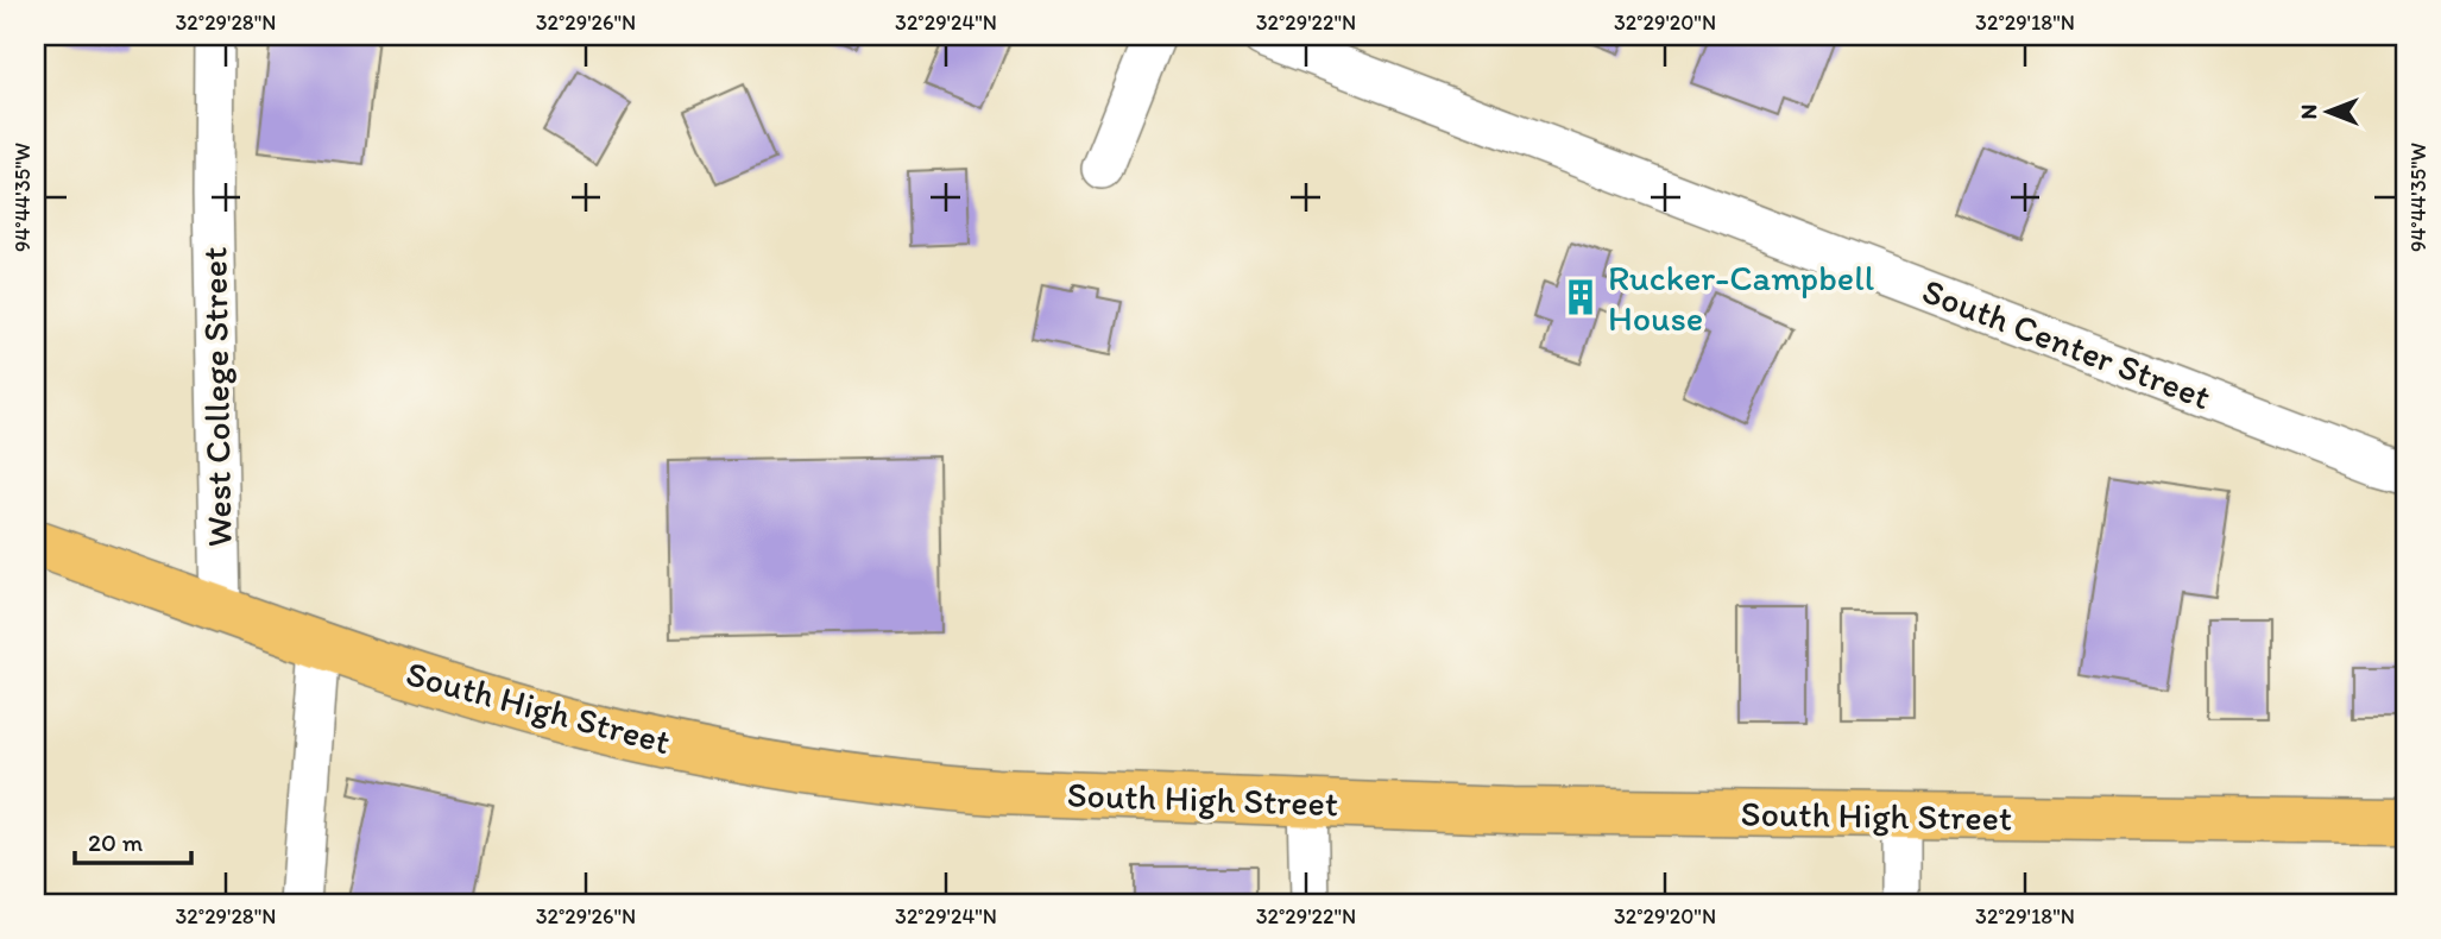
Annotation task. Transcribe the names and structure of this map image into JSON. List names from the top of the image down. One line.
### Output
{"streets":{"main road":["South High Street"],"street":["South Center Street","West College Street"]},"crossings":[["West College Street","South High Street"]],"places":{"building":["Rucker-Campbell House"]},"scale_bar":"20 m","north":"left","coordinates":["32°29'28\"N","32°29'26\"N","32°29'24\"N","32°29'22\"N","32°29'20\"N","32°29'18\"N","94°44'35\"W"]}
